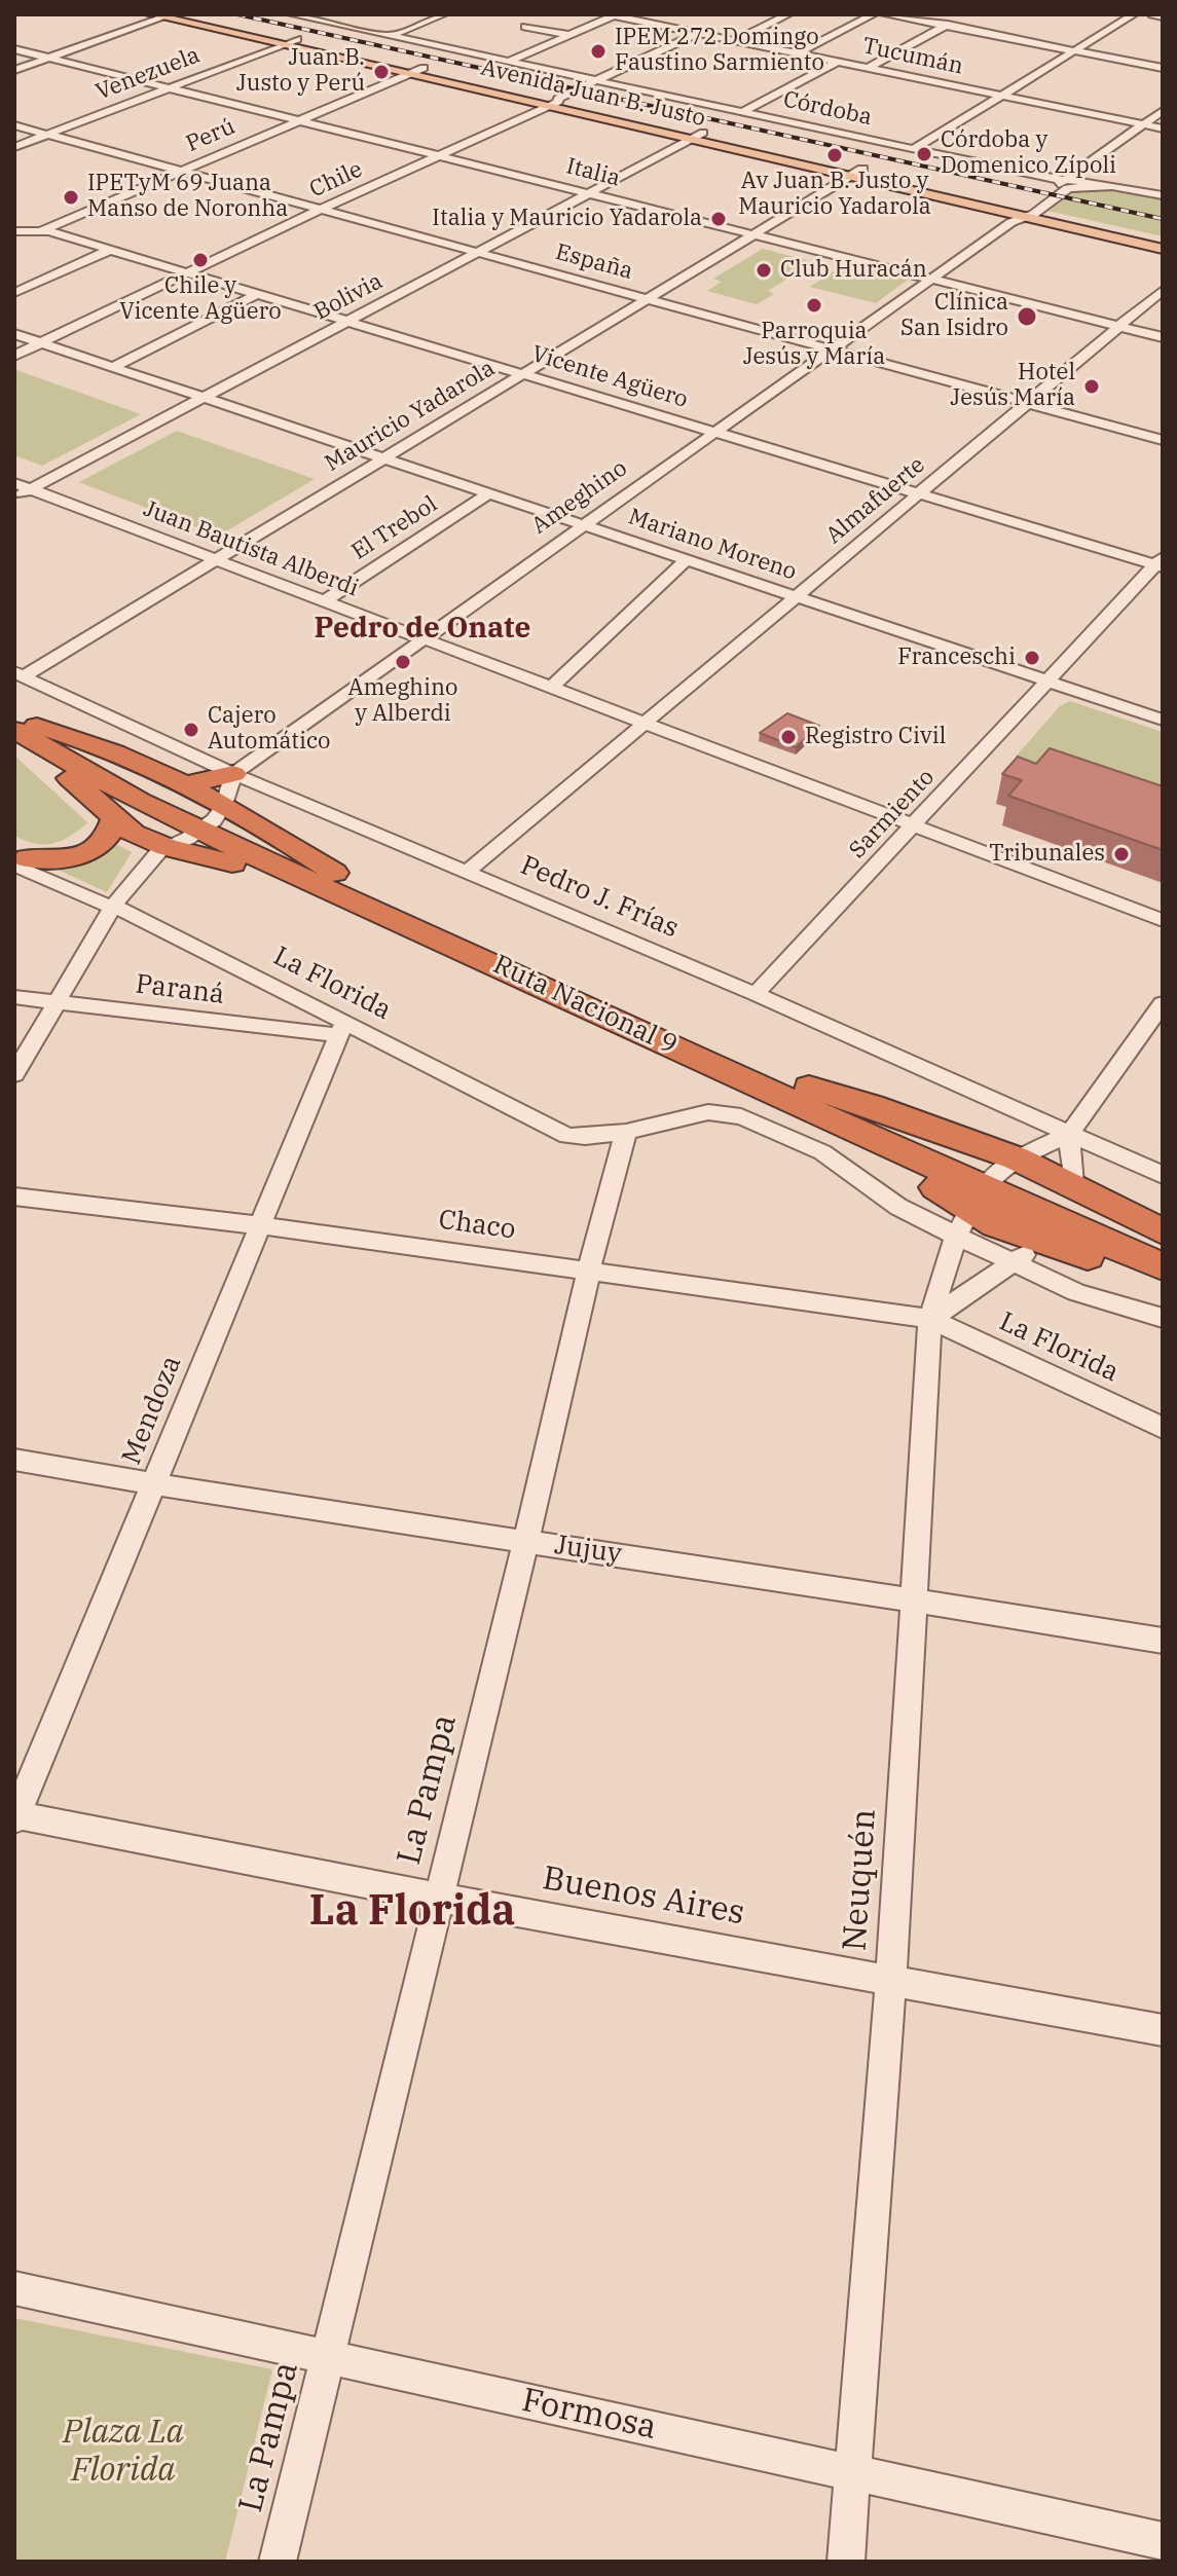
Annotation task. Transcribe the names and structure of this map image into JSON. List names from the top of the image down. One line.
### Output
{"streets":{"highway":["Ruta Nacional 9"],"main road":["Avenida Juan B. Justo"],"street":["Tucumán","Venezuela","Córdoba","Perú","Italia","Chile","España","Bolivia","Vicente Agüero","Mauricio Yadarola","Ameghino","Almafuerte","El Trebol","Mariano Moreno","Juan Bautista Alberdi","Sarmiento","Pedro J. Frías","La Florida","Paraná","Chaco","Mendoza","Jujuy","La Pampa","Neuquén","Buenos Aires","Formosa"]},"crossings":[["Tucumán","Chile"],["Venezuela","Avenida Juan B. Justo"],["Venezuela","Italia"],["Venezuela","España"],["Avenida Juan B. Justo","Perú"],["Avenida Juan B. Justo","Chile"],["Avenida Juan B. Justo","Bolivia"],["Avenida Juan B. Justo","Mauricio Yadarola"],["Avenida Juan B. Justo","Ameghino"],["Córdoba","Chile"],["Perú","Italia"],["Perú","España"],["Perú","Vicente Agüero"],["Italia","Chile"],["Italia","Bolivia"],["Italia","Mauricio Yadarola"],["Italia","Ameghino"],["Italia","Almafuerte"],["Chile","España"],["Chile","Vicente Agüero"],["Chile","Mariano Moreno"],["España","Bolivia"],["España","Mauricio Yadarola"],["España","Ameghino"],["España","Almafuerte"],["Bolivia","Vicente Agüero"],["Bolivia","Mariano Moreno"],["Bolivia","Juan Bautista Alberdi"],["Vicente Agüero","Mauricio Yadarola"],["Vicente Agüero","Ameghino"],["Vicente Agüero","Almafuerte"],["Vicente Agüero","Sarmiento"],["Mauricio Yadarola","Mariano Moreno"],["Mauricio Yadarola","Juan Bautista Alberdi"],["Mauricio Yadarola","Pedro J. Frías"],["Ameghino","Mariano Moreno"],["Ameghino","Juan Bautista Alberdi"],["Ameghino","Pedro J. Frías"],["Almafuerte","Mariano Moreno"],["Almafuerte","Juan Bautista Alberdi"],["Almafuerte","Pedro J. Frías"],["El Trebol","Mariano Moreno"],["El Trebol","Juan Bautista Alberdi"],["Mariano Moreno","Sarmiento"],["Juan Bautista Alberdi","Sarmiento"],["Sarmiento","Pedro J. Frías"],["La Florida","Paraná"],["La Florida","Chaco"],["La Florida","Mendoza"],["La Florida","La Pampa"],["La Florida","Neuquén"],["Paraná","Mendoza"],["Chaco","Mendoza"],["Chaco","La Pampa"],["Chaco","Neuquén"],["Mendoza","Jujuy"],["Mendoza","Buenos Aires"],["Jujuy","La Pampa"],["Jujuy","Neuquén"],["La Pampa","Buenos Aires"],["La Pampa","Formosa"],["Neuquén","Buenos Aires"],["Neuquén","Formosa"]],"districts":["Pedro de Onate","La Florida"],"parks":["Plaza La Florida"],"places":["IPEM 272 Domingo Faustino Sarmiento","Juan B. Justo y Perú","Córdoba y Domenico Zípoli","Av Juan B. Justo y Mauricio Yadarola","IPETyM 69 Juana Manso de Noronha","Italia y Mauricio Yadarola","Chile y Vicente Agüero","Club Huracán","Parroquia Jesús y María","Clínica San Isidro","Hotel Jesús María","Franceschi","Ameghino y Alberdi","Cajero Automático","Registro Civil","Tribunales"]}
